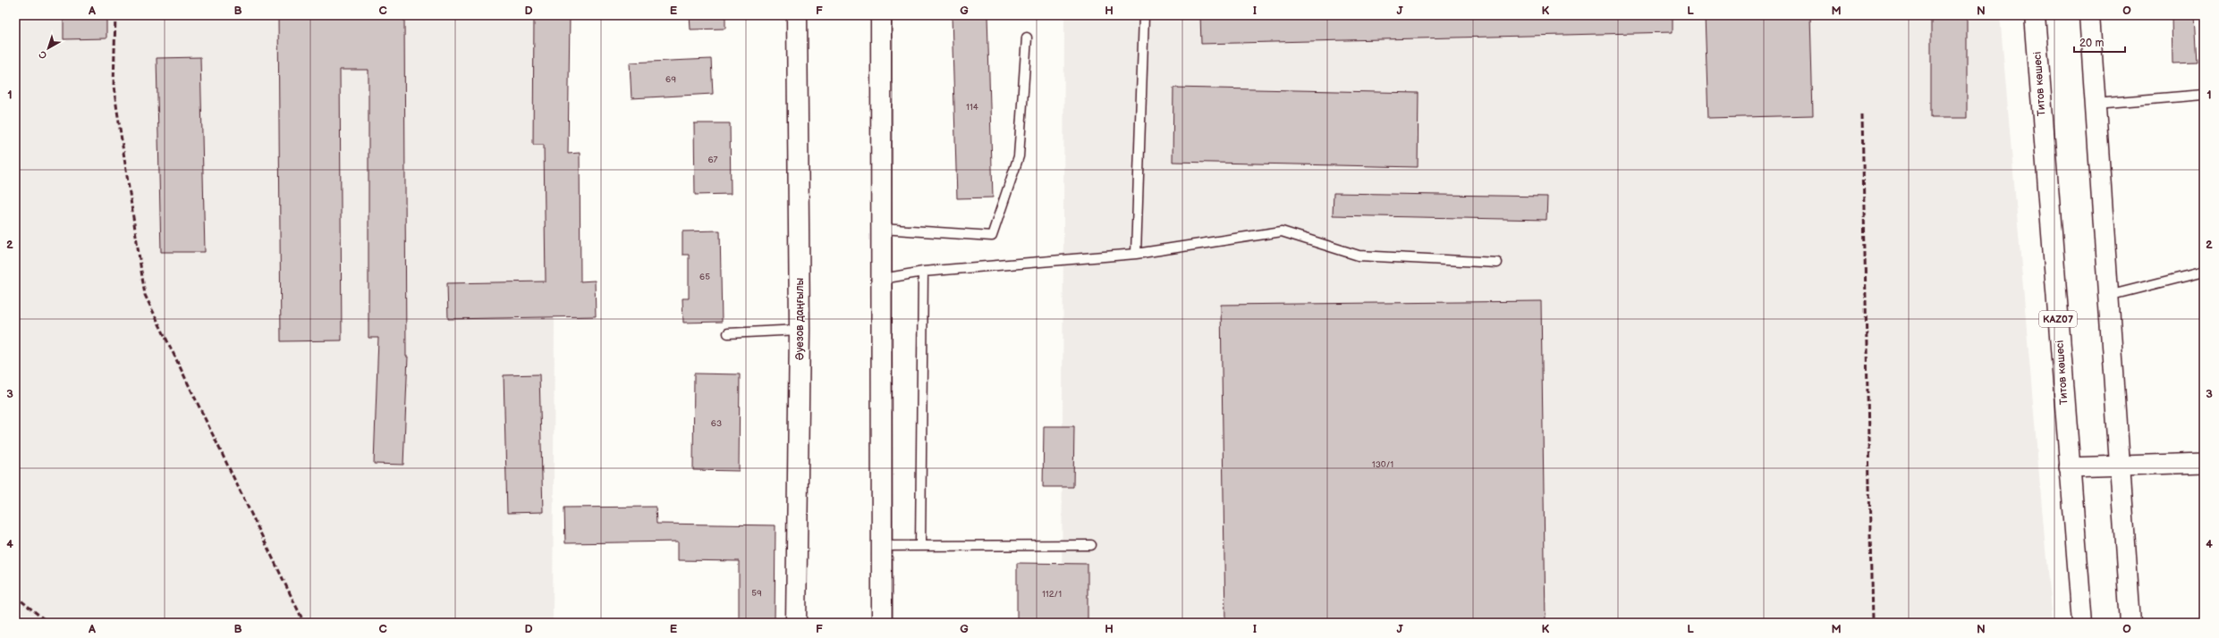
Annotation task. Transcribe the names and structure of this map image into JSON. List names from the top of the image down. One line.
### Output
{"streets":{"main road":["Титов көшесі","Әуезов даңғылы","KAZ07"]},"house_numbers":["69","114","67","65","63","130/1","59","112/1"],"scale_bar":"20 m","north":"bottom left","grid":{"columns":["A","B","C","D","E","F","G","H","I","J","K","L","M","N","O"],"rows":["1","2","3","4"]}}
